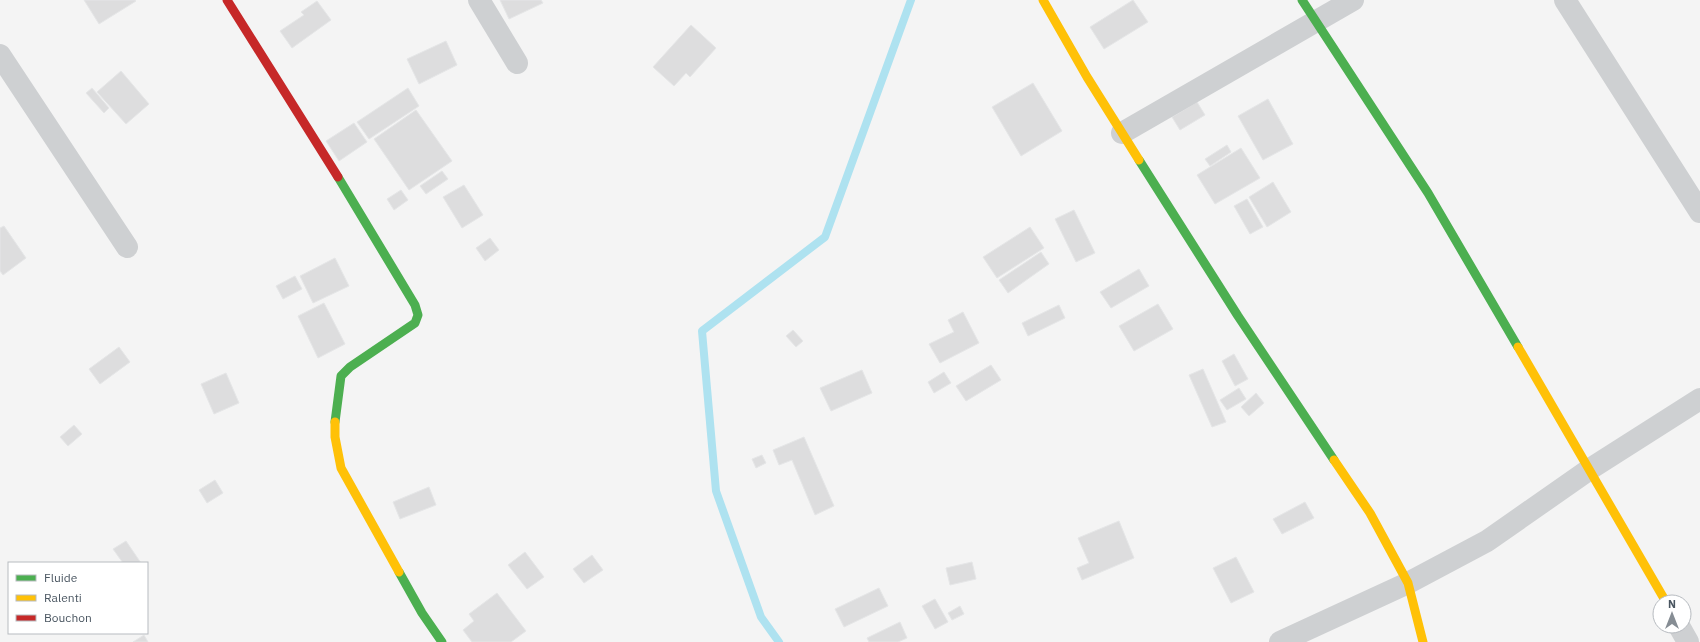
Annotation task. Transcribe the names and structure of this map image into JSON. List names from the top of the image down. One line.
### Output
{"legend":["Fluide","Ralenti","Bouchon"],"north":"top"}
